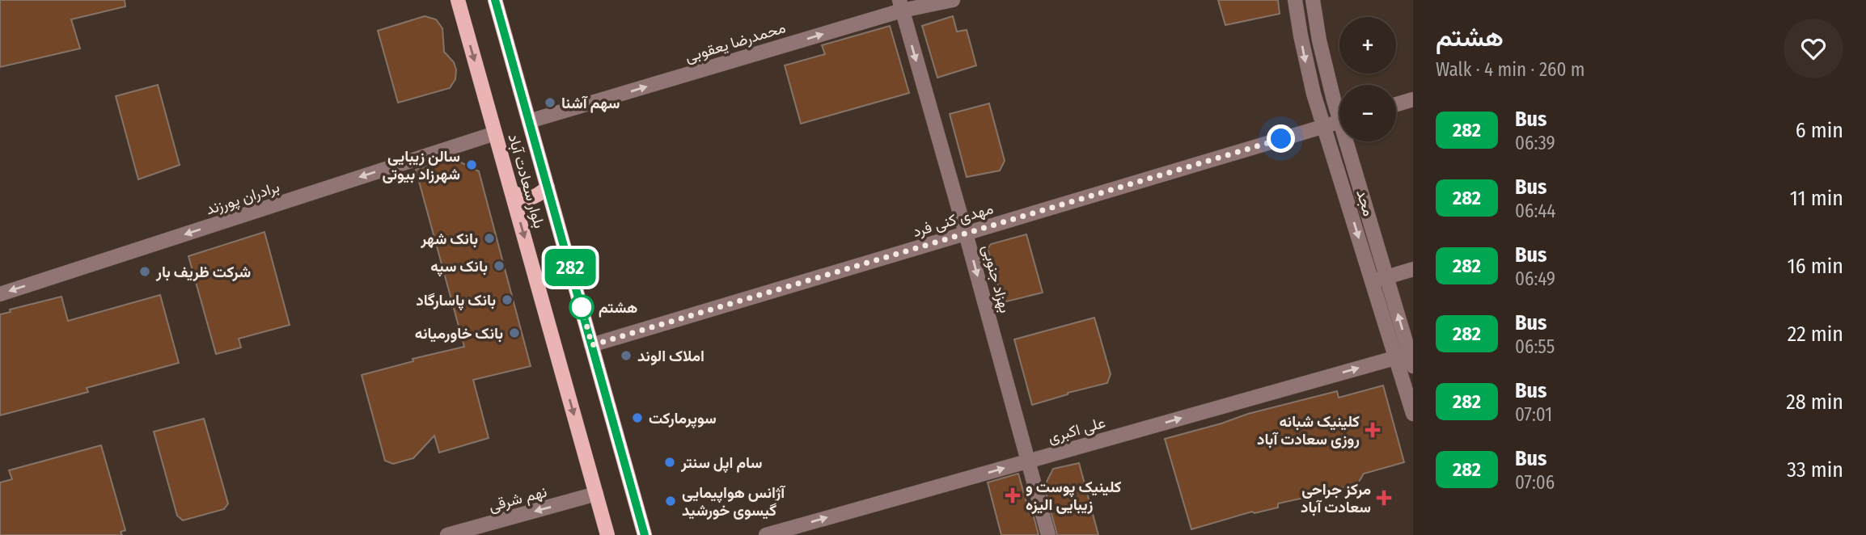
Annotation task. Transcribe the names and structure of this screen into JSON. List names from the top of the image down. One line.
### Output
{"streets":{"main road":["بلوار سعادت آباد"],"street":["محمدرضا یعقوبی","برادران پورزند","مجد","مهدی کنی فرد","بهزاد جنوبی","علی اکبری","نهم شرقی"]},"crossings":[["محمدرضا یعقوبی","بلوار سعادت آباد"],["محمدرضا یعقوبی","بهزاد جنوبی"],["بلوار سعادت آباد","برادران پورزند"],["بلوار سعادت آباد","مهدی کنی فرد"],["بلوار سعادت آباد","نهم شرقی"],["مجد","مهدی کنی فرد"],["مجد","علی اکبری"],["مهدی کنی فرد","بهزاد جنوبی"],["بهزاد جنوبی","علی اکبری"]],"one_way":["محمدرضا یعقوبی","برادران پورزند","بهزاد جنوبی","علی اکبری","نهم شرقی"],"places":{"other":["سهم آشنا","سالن زیبایی شهرزاد بیوتی","بانک شهر","بانک سپه","شرکت ظریف بار","بانک پاسارگاد","هشتم","بانک خاورمیانه","املاک الوند","سوپرمارکت","سام اپل سنتر","آژانس هواپیمایی گیسوی خورشید"],"health":["کلینیک شبانه روزی سعادت آباد","کلینیک پوست و زیبایی الیزه","مرکز جراحی سعادت آباد"]},"lines":["bus line 282"],"page":{"on_map":"282","heading":["هشتم","Walk · 4 min · 260 m"],"map_buttons":["+","−"],"list":[{"mark":"282","name":"Bus","note":"06:39","value":"6 min"},{"mark":"282","name":"Bus","note":"06:44","value":"11 min"},{"mark":"282","name":"Bus","note":"06:49","value":"16 min"},{"mark":"282","name":"Bus","note":"06:55","value":"22 min"},{"mark":"282","name":"Bus","note":"07:01","value":"28 min"},{"mark":"282","name":"Bus","note":"07:06","value":"33 min"}]}}
